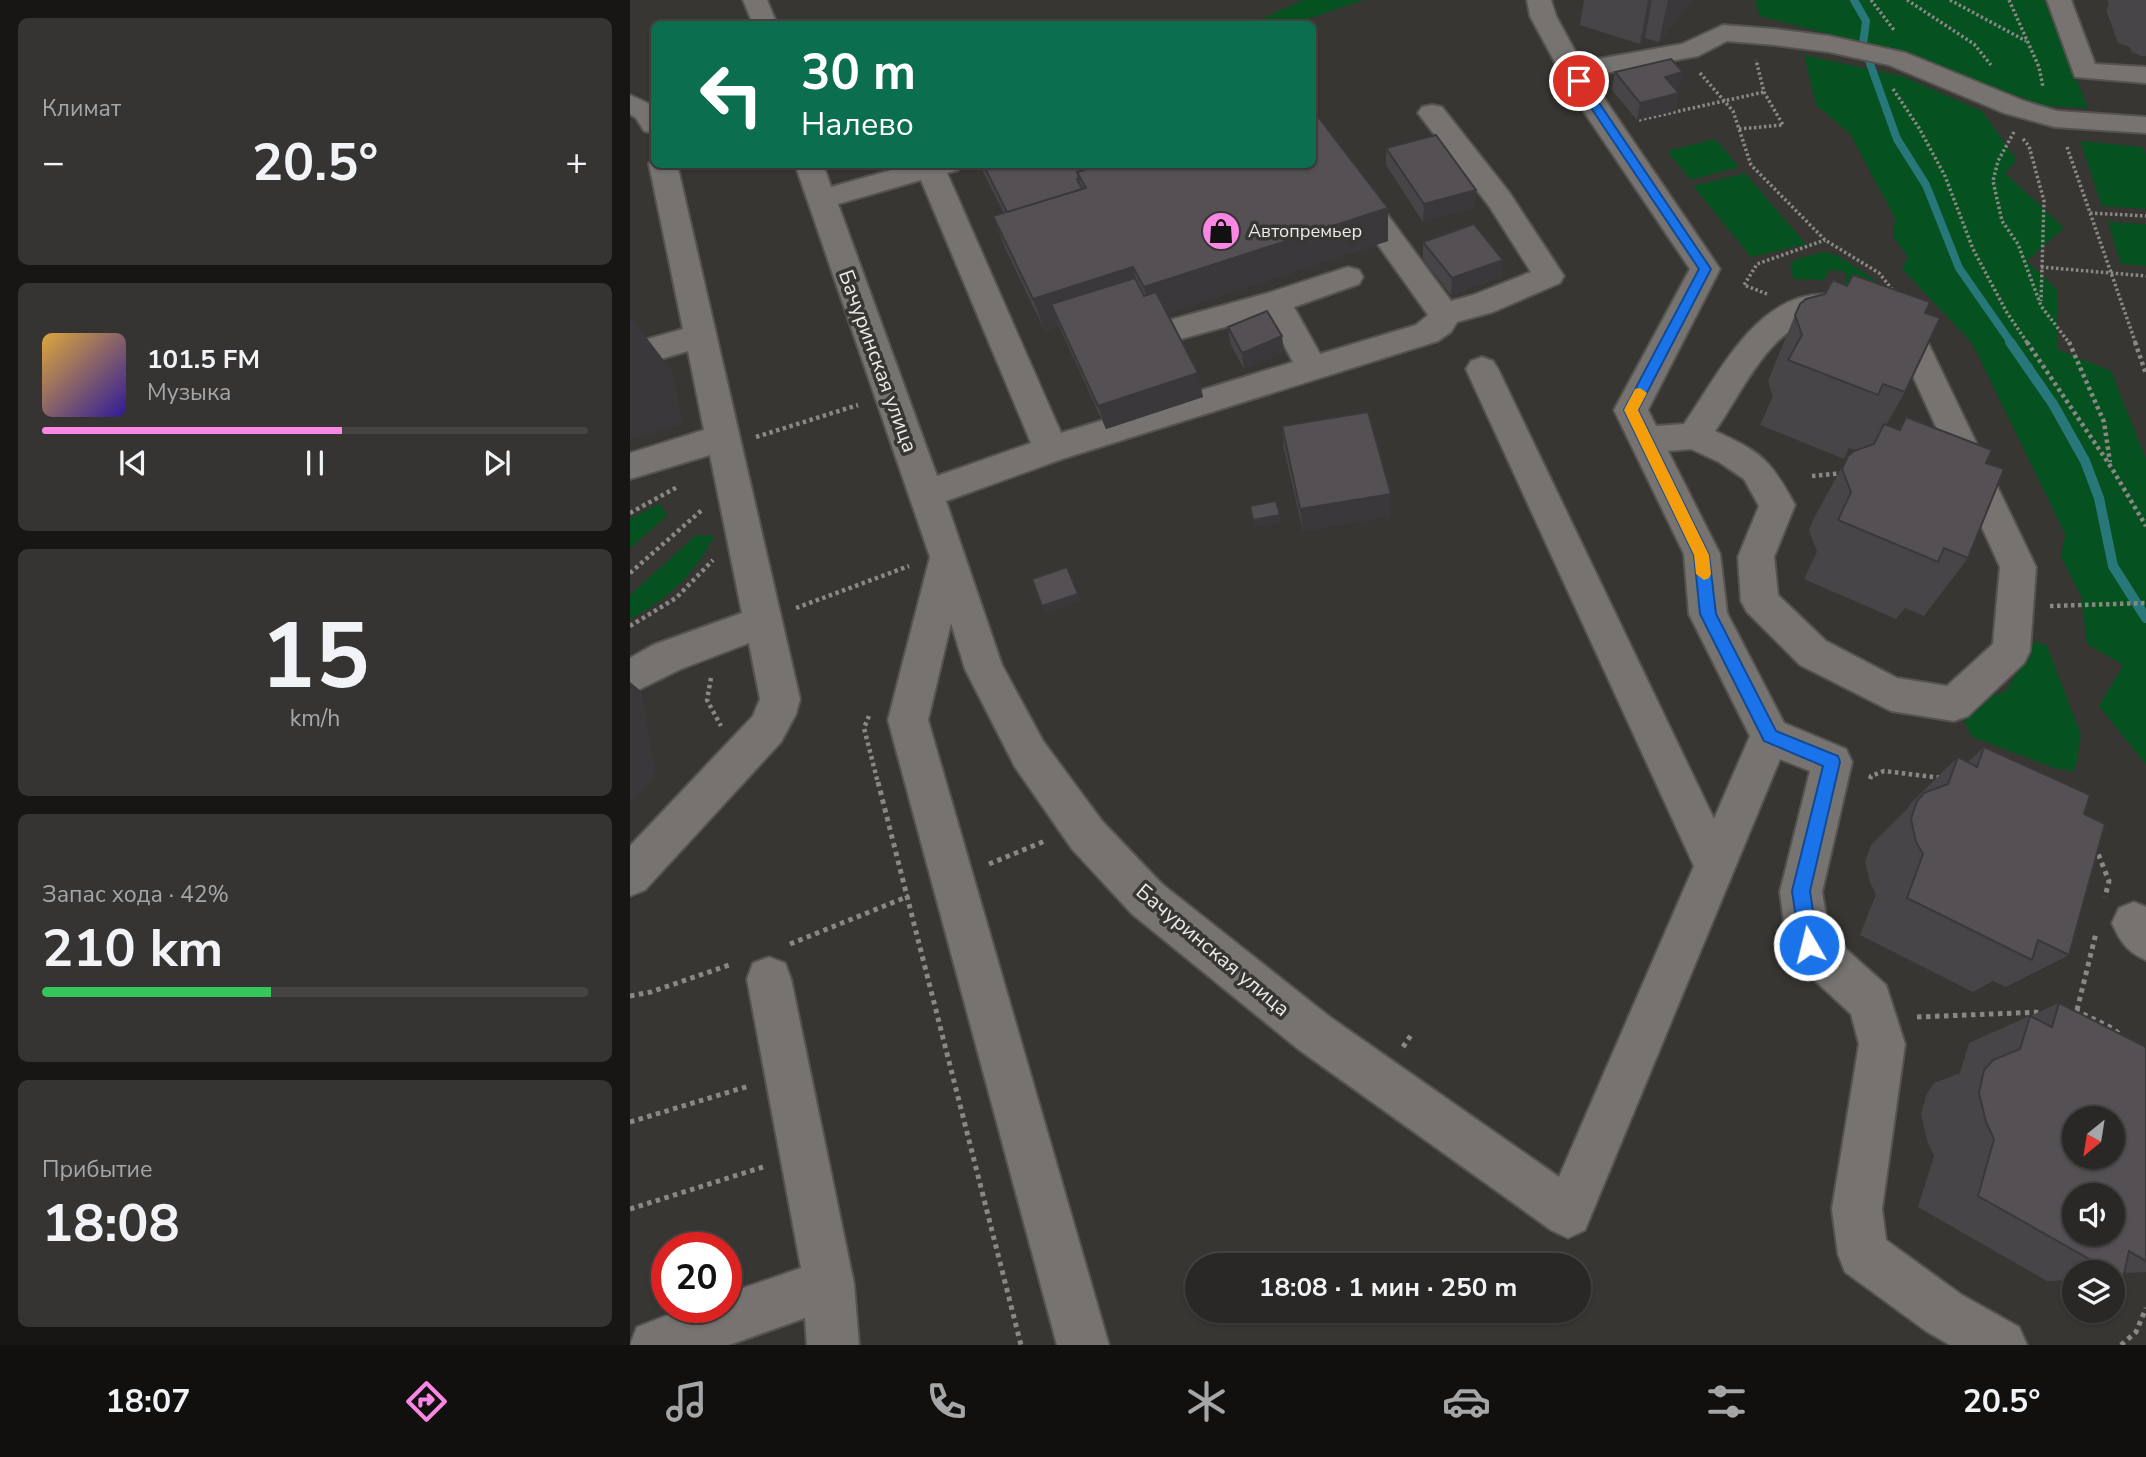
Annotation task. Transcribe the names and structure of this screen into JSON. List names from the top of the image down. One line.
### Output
{"streets":{"street":["Бачуринская улица"]},"places":{"shop":["Автопремьер"]},"north":"bottom left","page":{"tile":["Климат",["15","km/h"],["Запас хода · 42%","210 km"],["Прибытие","18:08"]],"turn":["30 m","Налево"],"heat":["−","20.5°","+"],"song":["101.5 FM","Музыка"],"limit":"20","trip":"18:08 · 1 мин · 250 m","tabs":["18:07","20.5°"]}}
